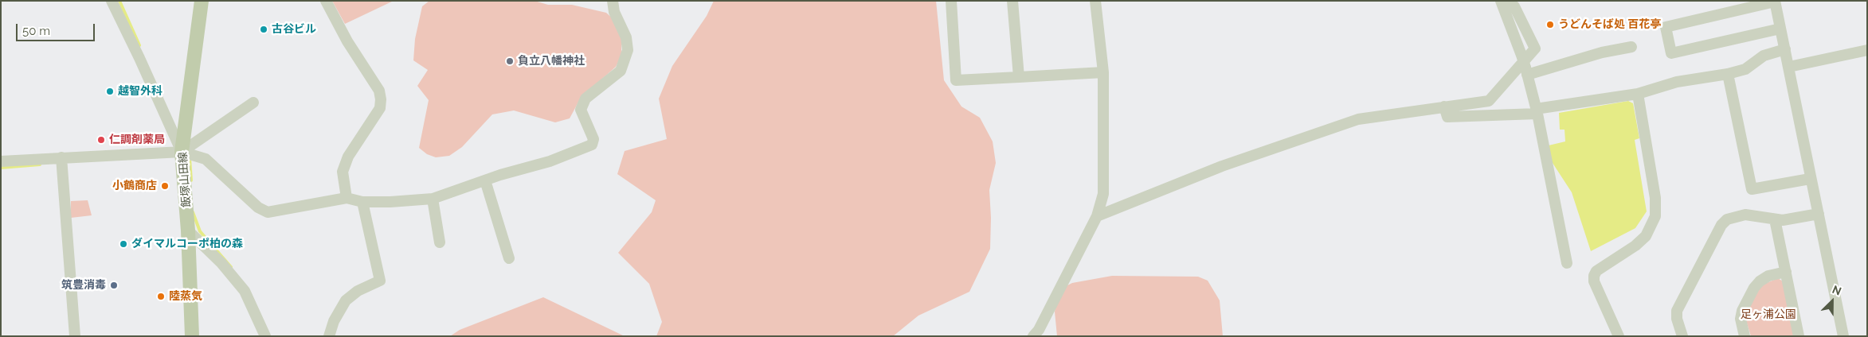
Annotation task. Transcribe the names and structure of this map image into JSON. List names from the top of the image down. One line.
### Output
{"streets":{"main road":["飯塚山田線"]},"parks":["足ヶ浦公園"],"places":["うどんそば処 百花亭","古谷ビル","負立八幡神社","越智外科","仁調剤薬局","小鶴商店","ダイマルコーポ柏の森","筑豊消毒","陸蒸気"],"scale_bar":"50 m","north":"top right"}
